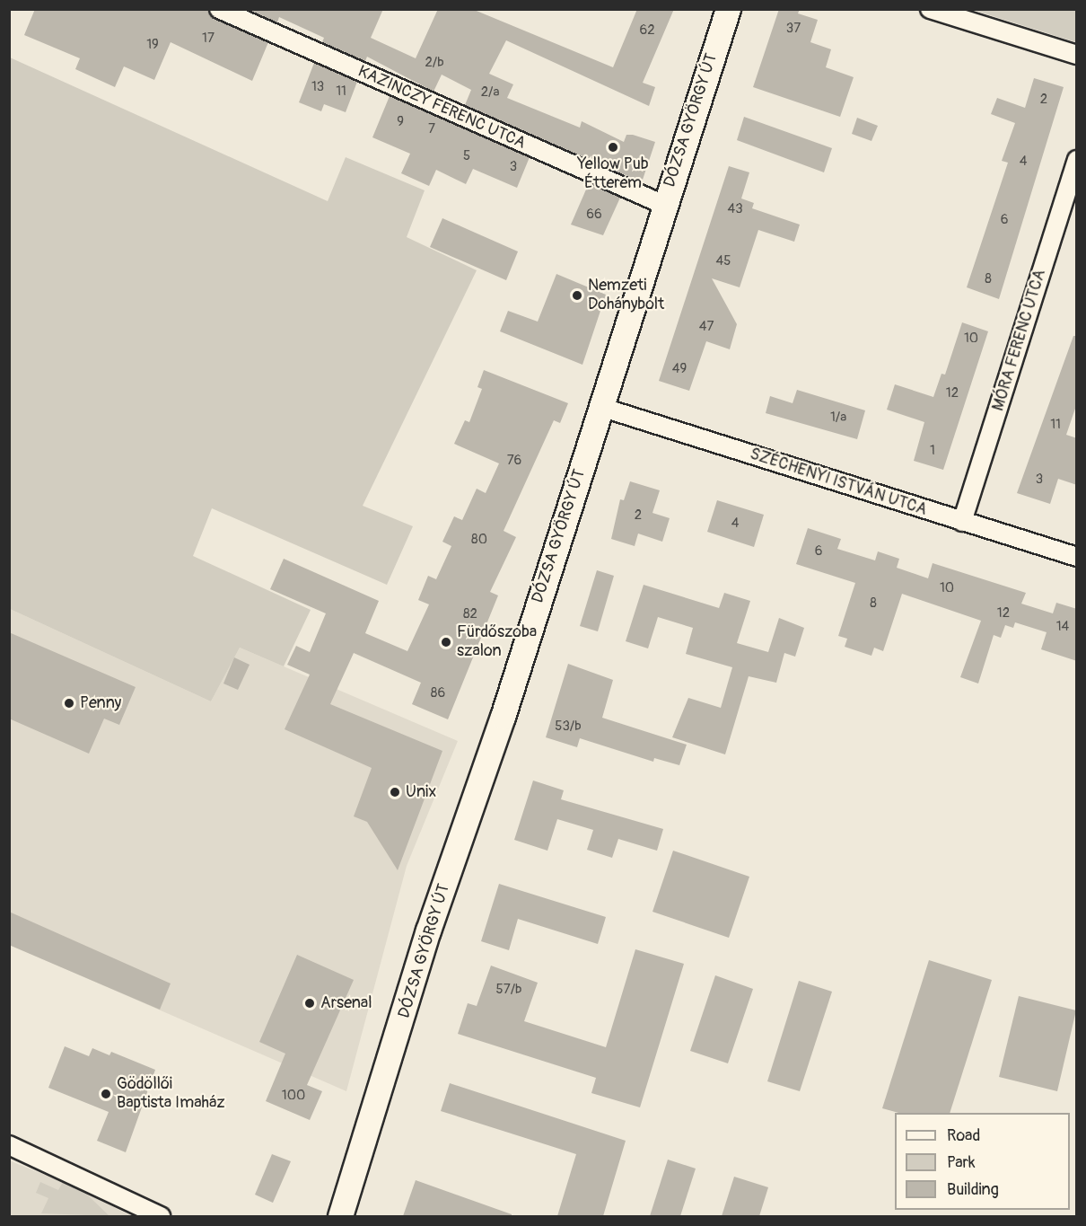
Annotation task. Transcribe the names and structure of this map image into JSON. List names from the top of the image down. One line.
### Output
{"streets":{"main road":["DÓZSA GYÖRGY ÚT"],"street":["KAZINCZY FERENC UTCA","MÓRA FERENC UTCA","SZÉCHENYI ISTVÁN UTCA"]},"crossings":[["KAZINCZY FERENC UTCA","DÓZSA GYÖRGY ÚT"],["DÓZSA GYÖRGY ÚT","SZÉCHENYI ISTVÁN UTCA"],["MÓRA FERENC UTCA","SZÉCHENYI ISTVÁN UTCA"]],"places":["Yellow Pub Étterem","Nemzeti Dohánybolt","Fürdőszoba szalon","Penny","Unix","Arsenal","Gödöllői Baptista Imaház"],"house_numbers":["37","62","17","19","2/b","13","11","2/a","2","9","7","5","4","3","43","66","6","45","8","47","10","49","12","1/a","11","1","76","3","2","4","80","6","10","8","12","82","14","86","53/b","57/b","100"],"legend":["Road","Park","Building"]}
